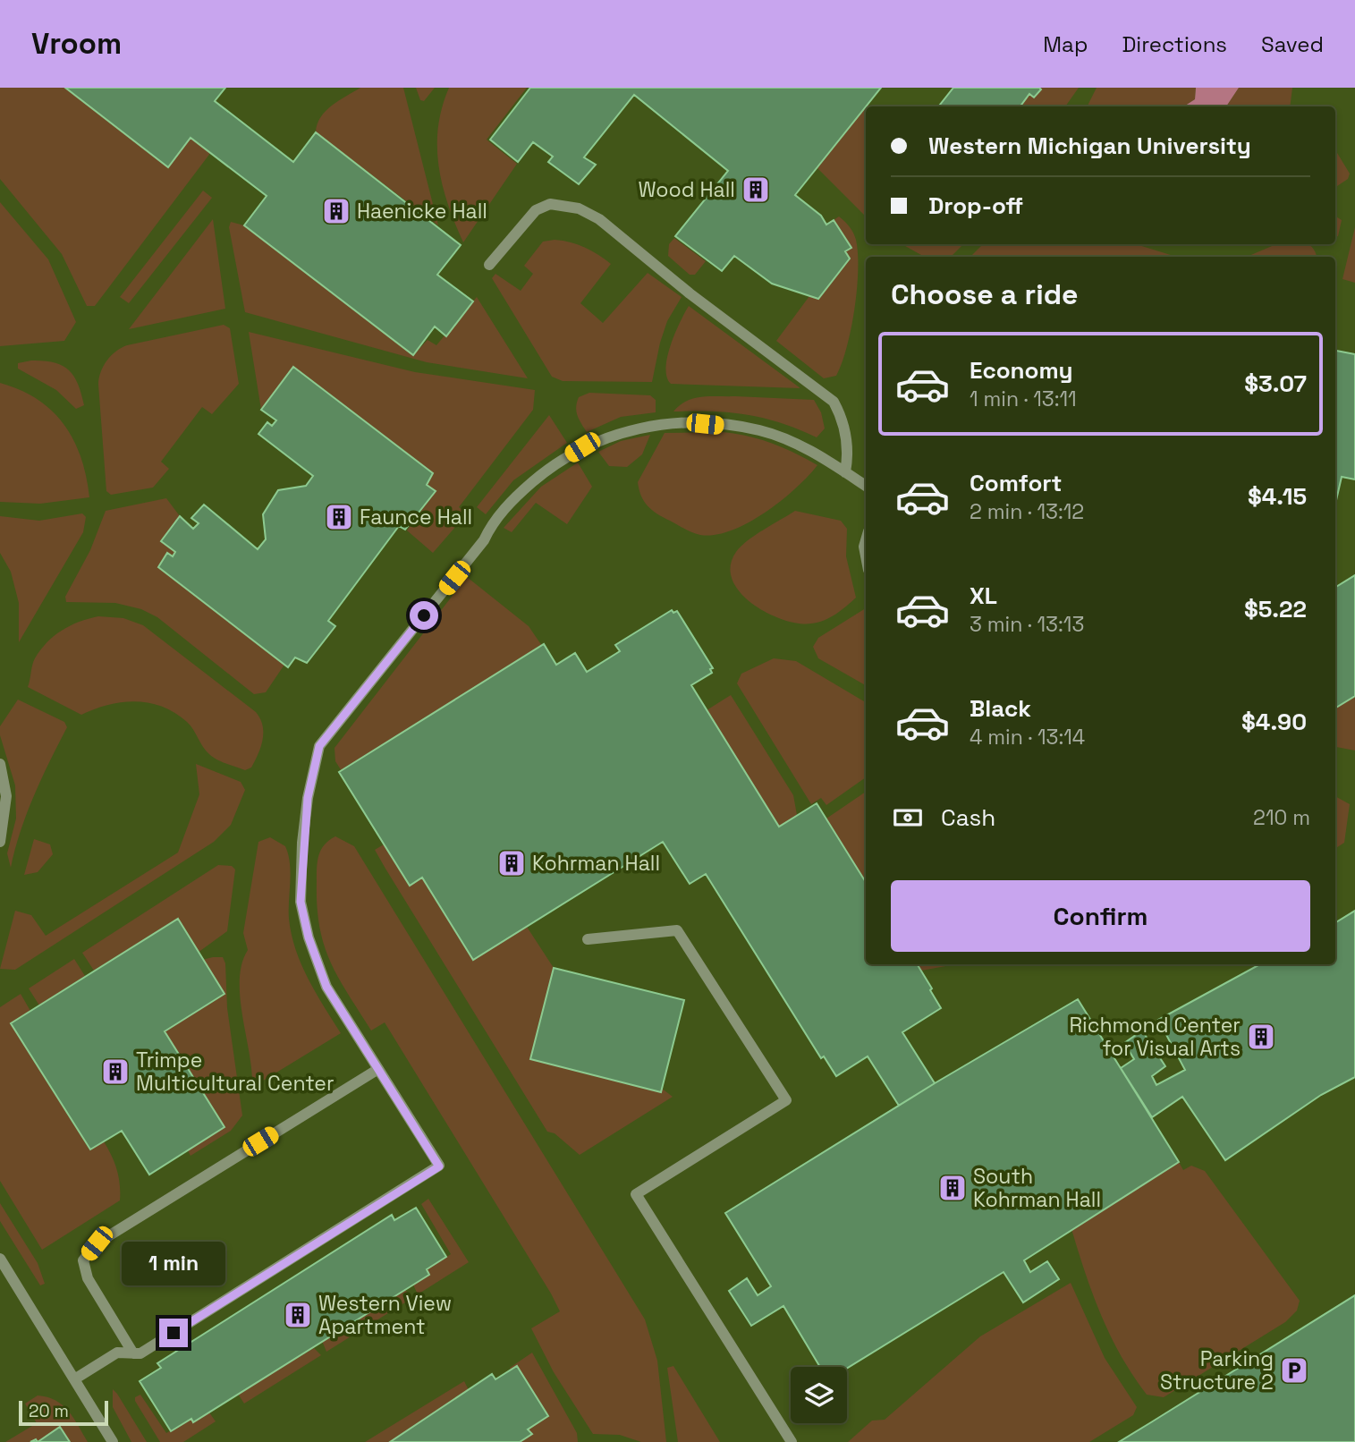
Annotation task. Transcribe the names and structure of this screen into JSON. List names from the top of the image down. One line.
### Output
{"places":{"building":["Wood Hall","Haenicke Hall","Faunce Hall","Kohrman Hall","Richmond Center for Visual Arts","Trimpe Multicultural Center","South Kohrman Hall","Western View Apartment"],"parking":["Parking Structure 2"]},"scale_bar":"20 m","page":{"header":"Vroom","nav":["Map","Directions","Saved"],"banner":["Western Michigan University","Drop-off"],"heading":"Choose a ride","list":[{"name":"Economy","note":"1 min · 13:11","value":"$3.07"},{"name":"Comfort","note":"2 min · 13:12","value":"$4.15"},{"name":"XL","note":"3 min · 13:13","value":"$5.22"},{"name":"Black","note":"4 min · 13:14","value":"$4.90"}],"pay":["Cash","210 m"],"buttons":"Confirm","bubble":"1 min","scale":"20 m"}}
